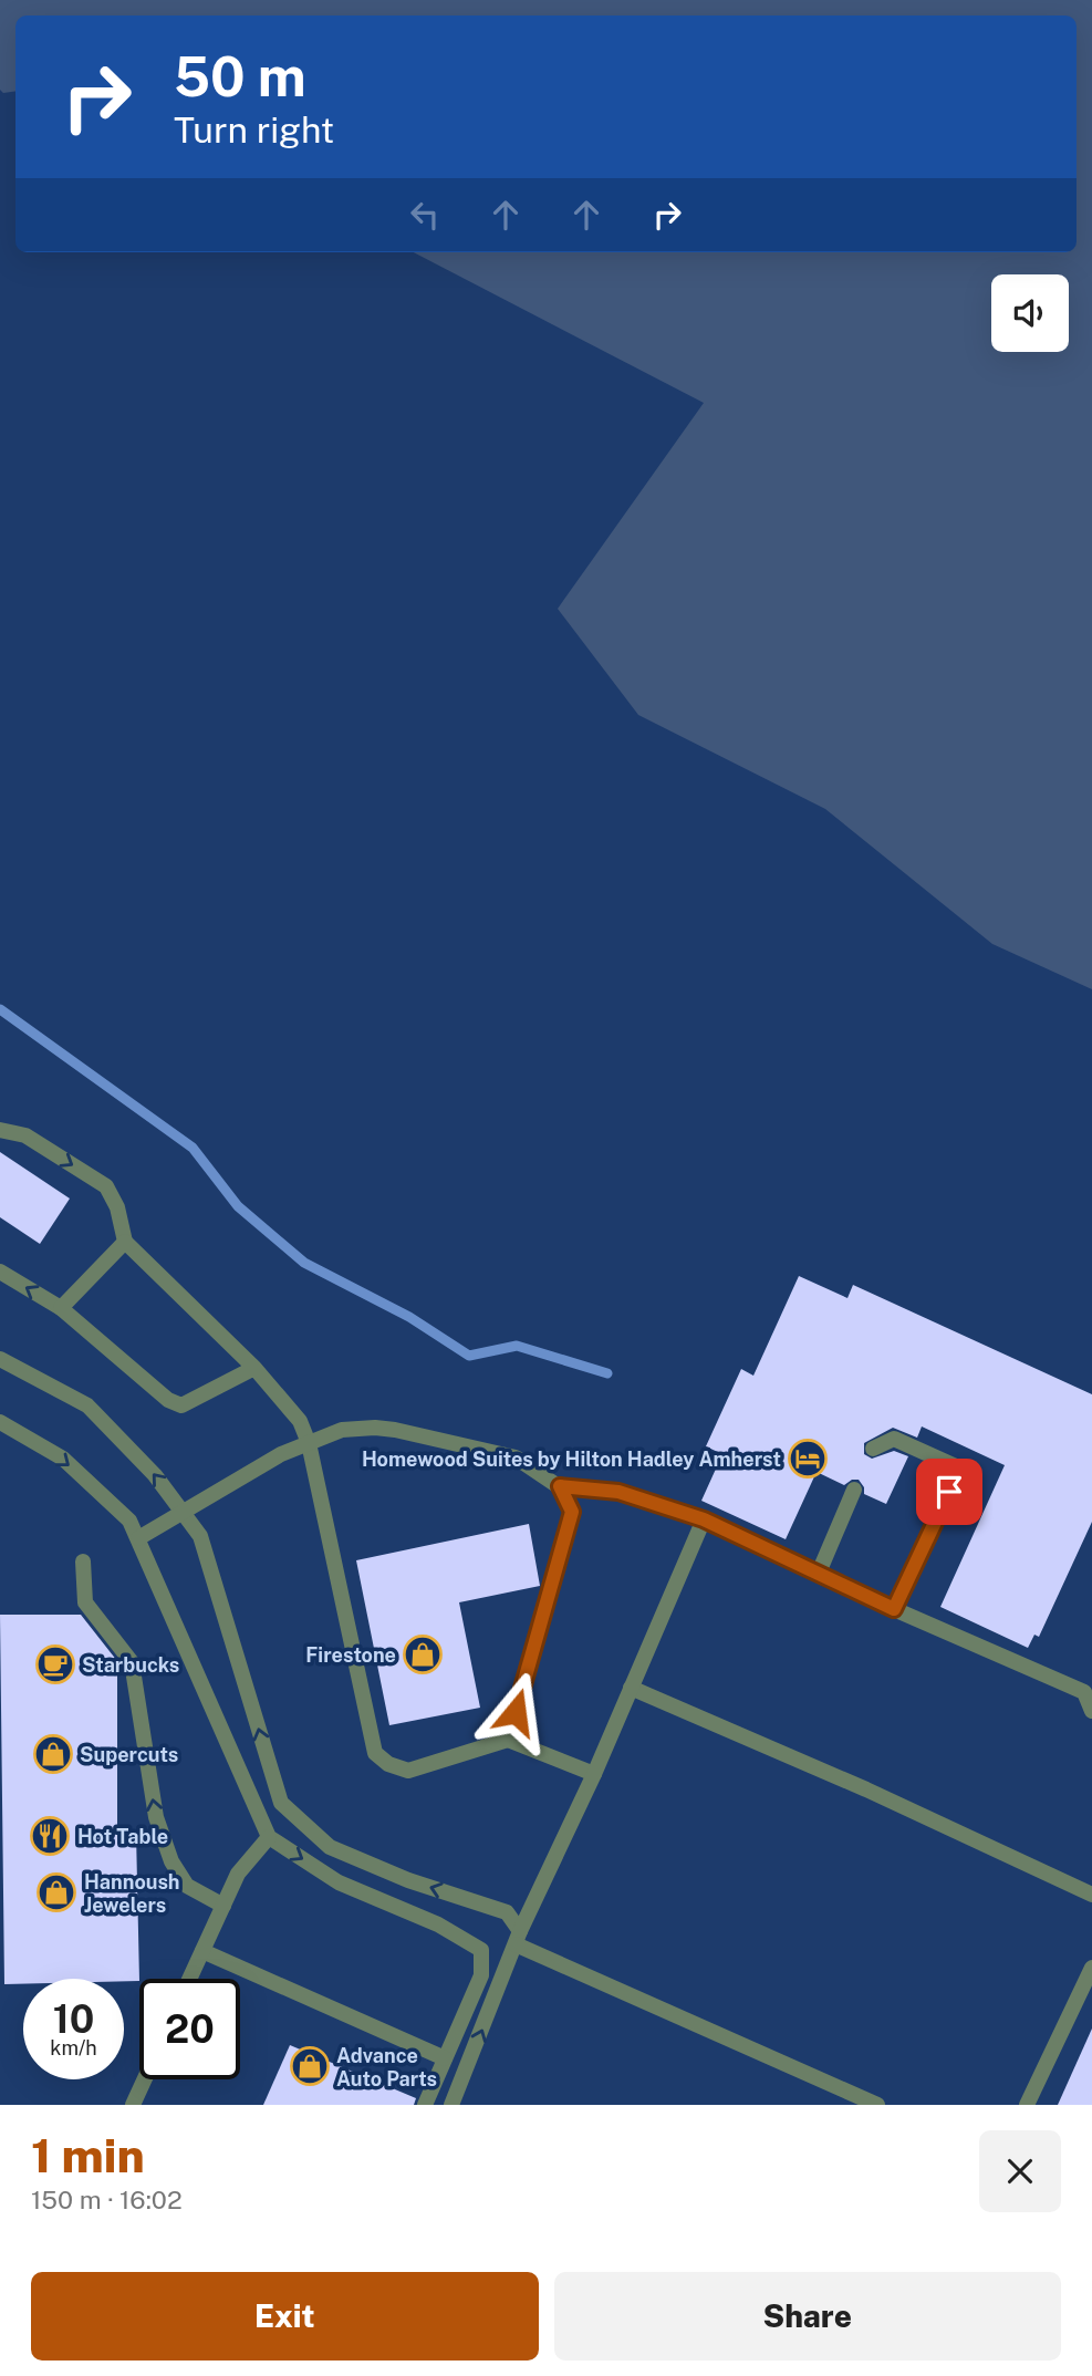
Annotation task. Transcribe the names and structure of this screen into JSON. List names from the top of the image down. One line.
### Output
{"places":{"hotel":["Homewood Suites by Hilton Hadley Amherst"],"shop":["Firestone","Supercuts","Hannoush Jewelers","Advance Auto Parts"],"cafe":["Starbucks"],"restaurant":["Hot Table"]},"page":{"turn":["50 m","Turn right"],"speed":"10 km/h","limit":"20","heading":["1 min","150 m · 16:02"],"buttons":["Exit","Share"]}}
